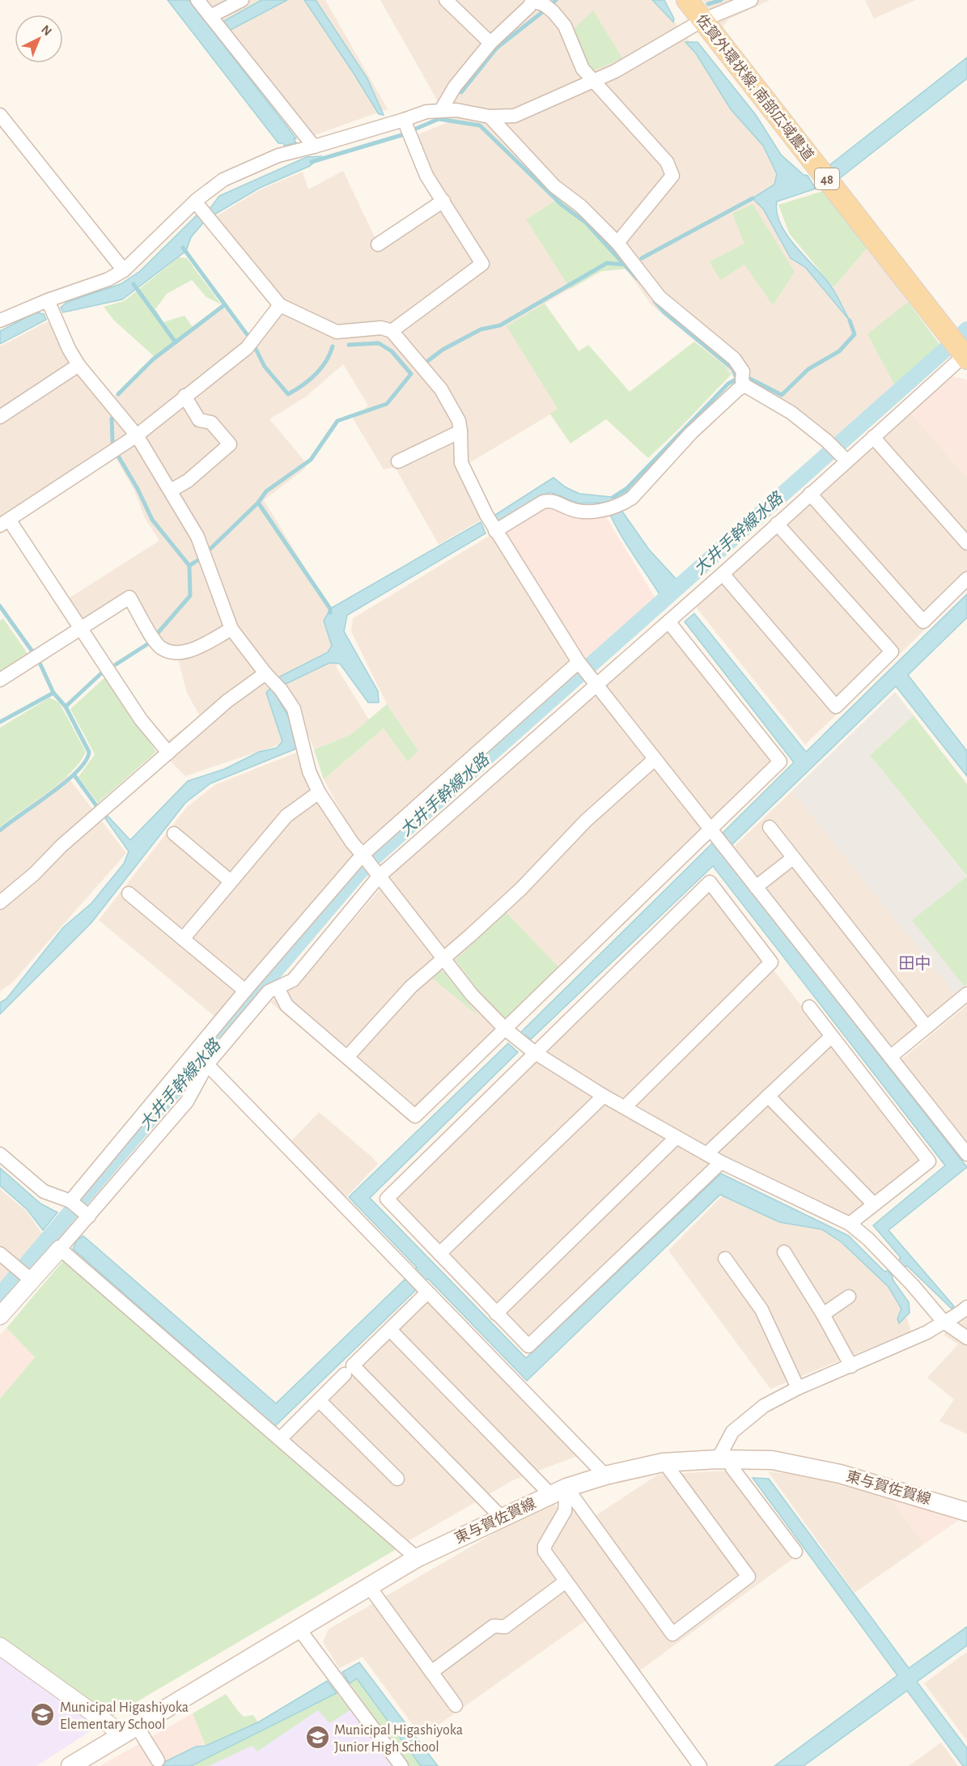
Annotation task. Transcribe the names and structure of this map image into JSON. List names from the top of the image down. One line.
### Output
{"streets":{"main road":["佐賀外環状線; 南部広域農道","48","東与賀佐賀線"]},"districts":["田中"],"water":["大井手幹線水路"],"places":{"school or university":["Municipal Higashiyoka Elementary School","Municipal Higashiyoka Junior High School"]},"north":"top right"}
